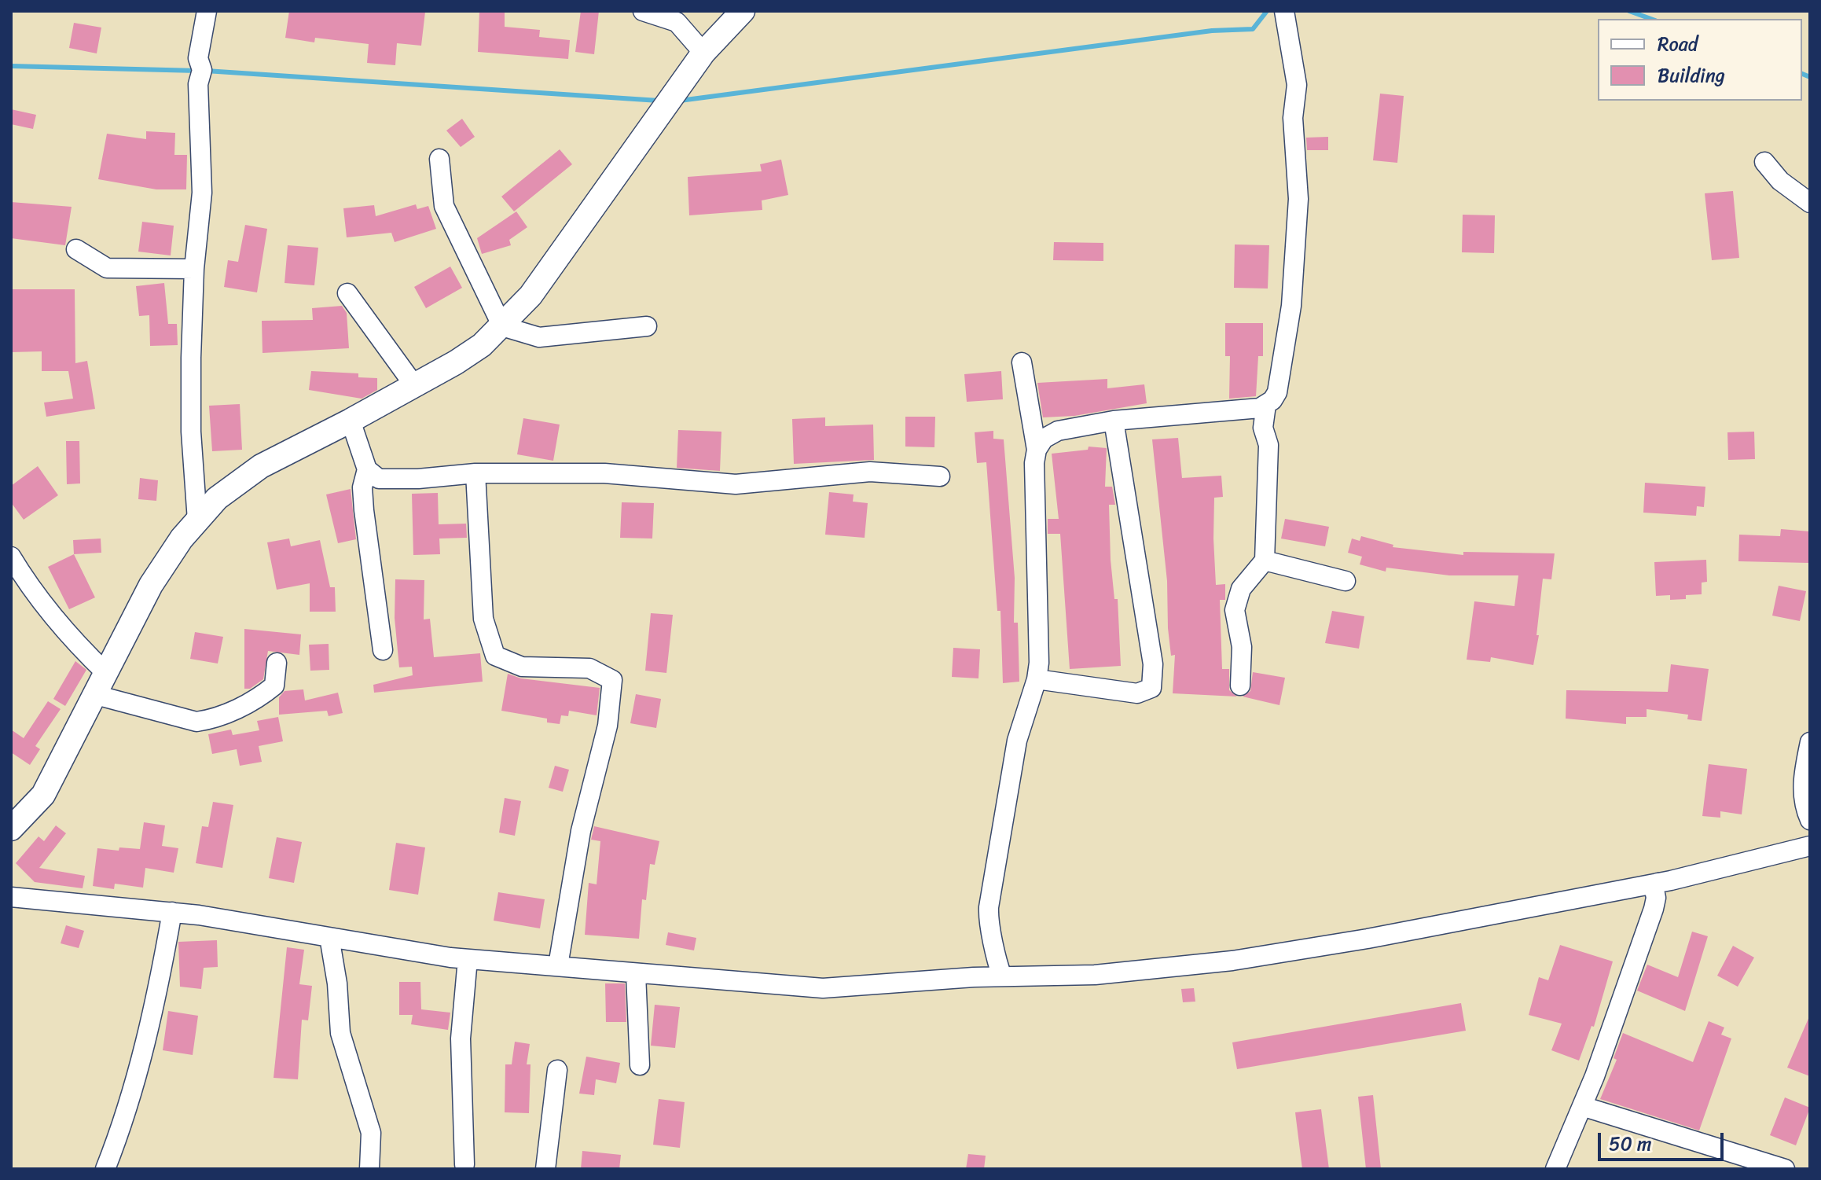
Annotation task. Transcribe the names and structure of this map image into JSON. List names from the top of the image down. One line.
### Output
{"legend":["Road","Building"],"scale_bar":"50 m"}
